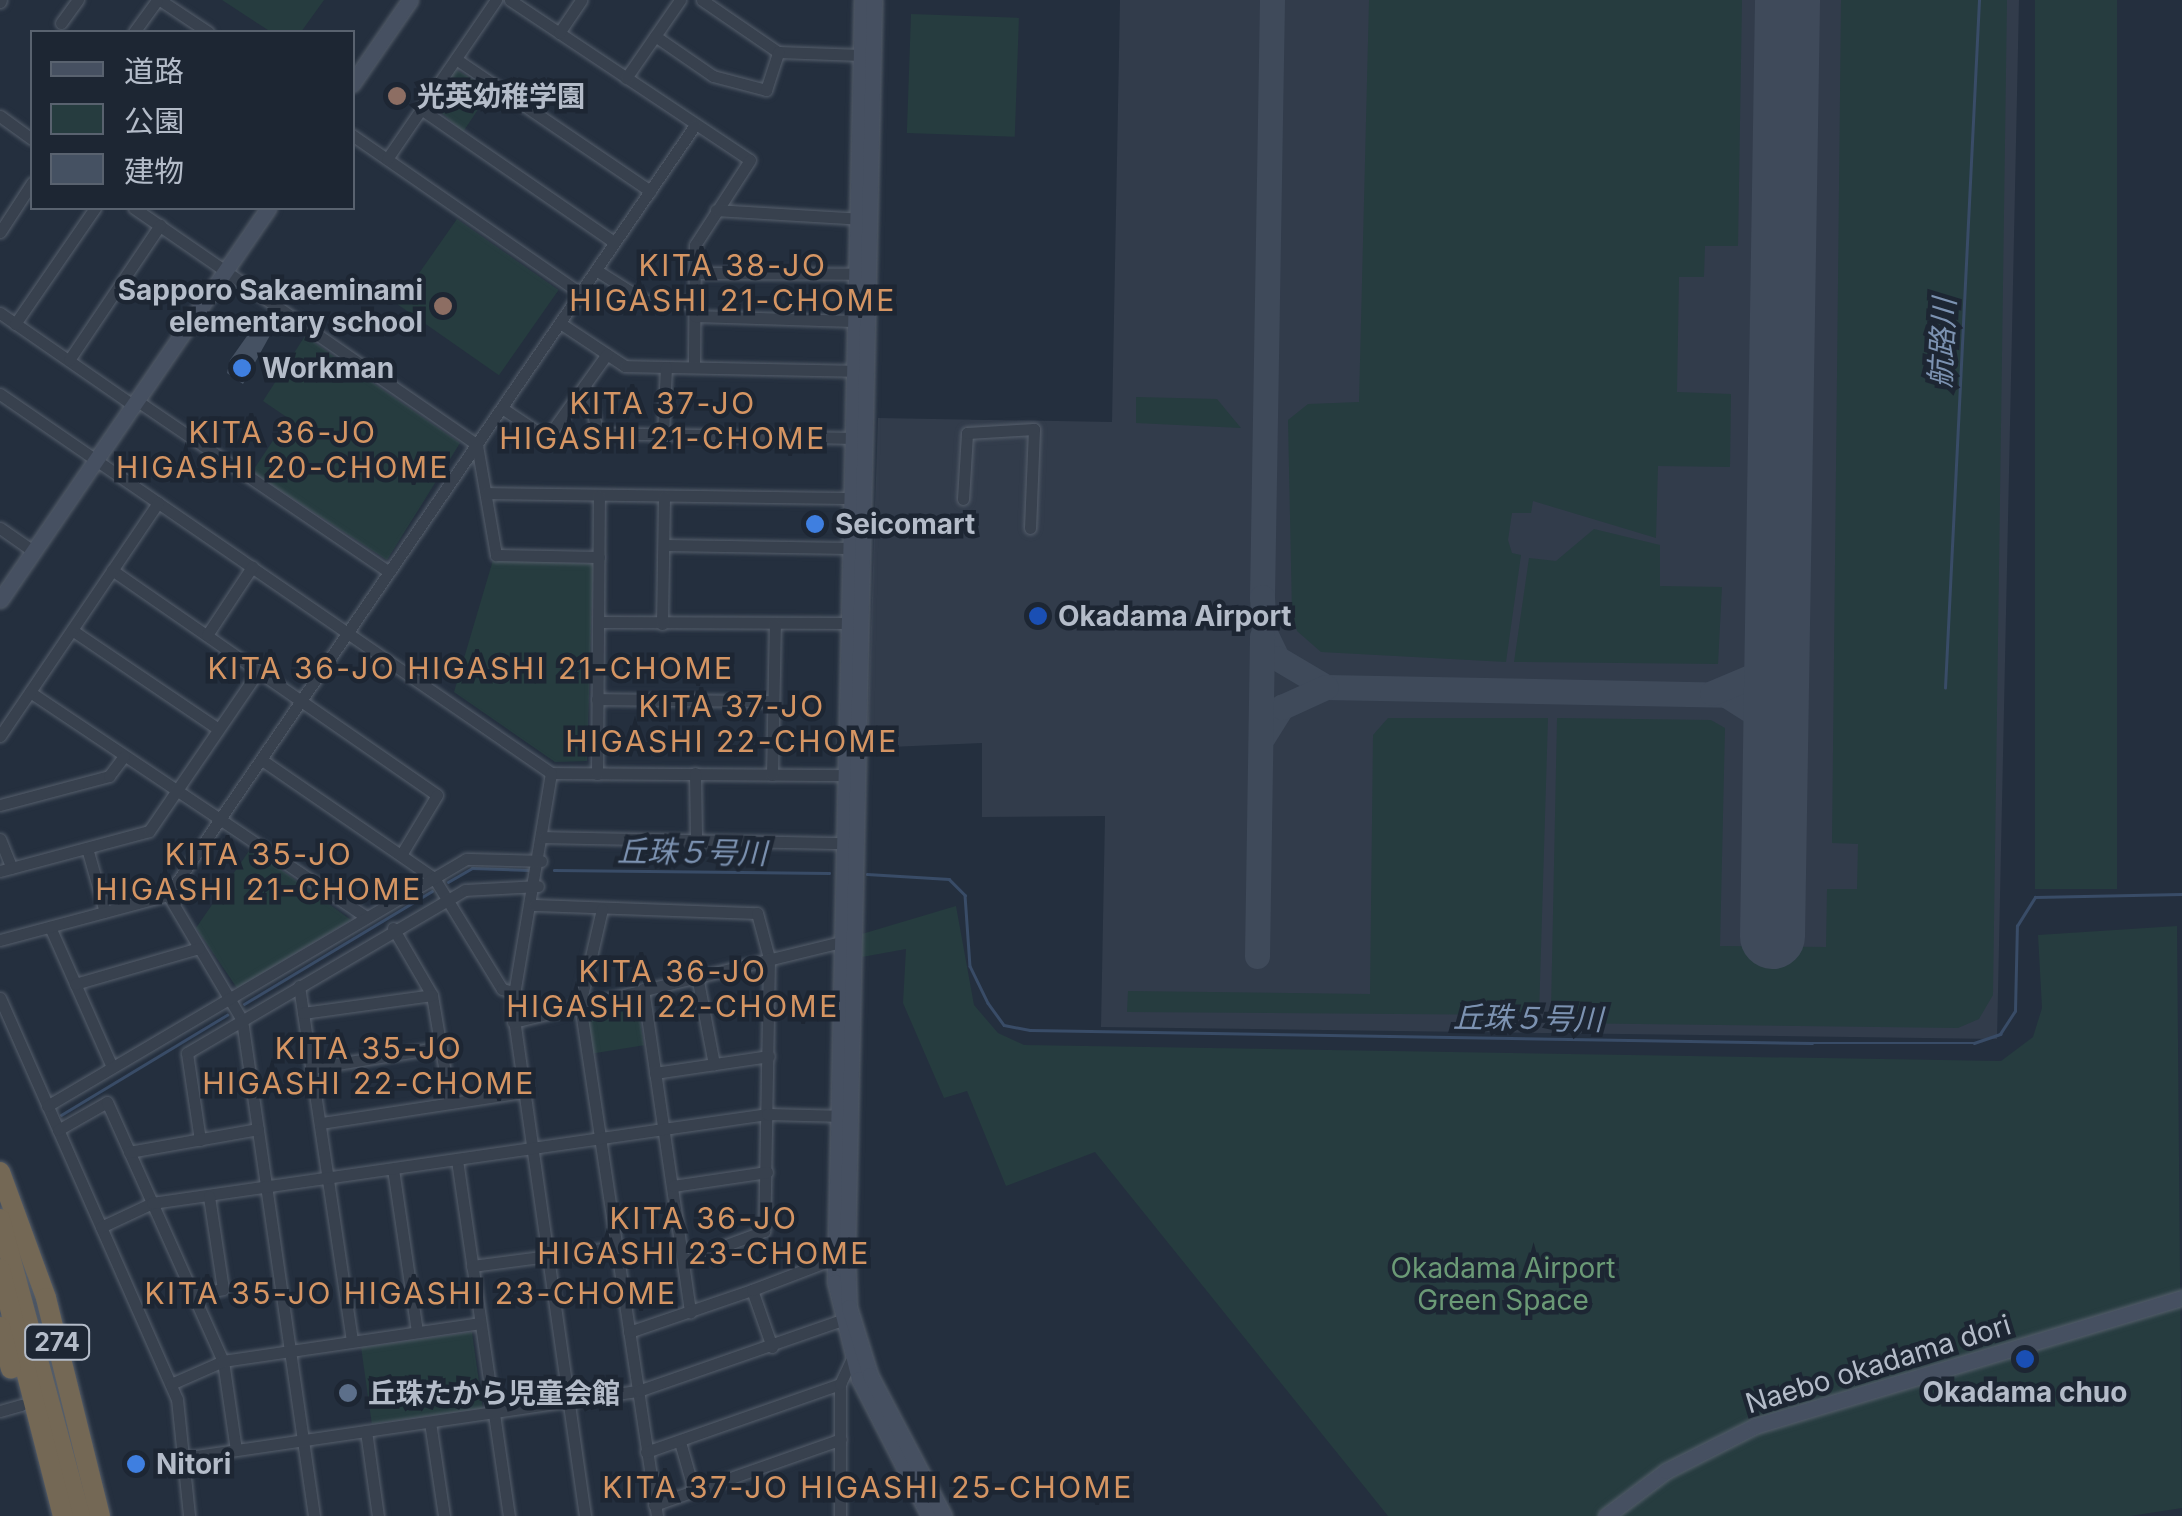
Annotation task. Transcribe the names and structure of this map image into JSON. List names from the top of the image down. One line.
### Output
{"streets":{"highway":["274"],"main road":["Naebo okadama dori"]},"districts":["KITA 38-JO HIGASHI 21-CHOME","KITA 37-JO HIGASHI 21-CHOME","KITA 36-JO HIGASHI 20-CHOME","KITA 36-JO HIGASHI 21-CHOME","KITA 37-JO HIGASHI 22-CHOME","KITA 35-JO HIGASHI 21-CHOME","KITA 36-JO HIGASHI 22-CHOME","KITA 35-JO HIGASHI 22-CHOME","KITA 36-JO HIGASHI 23-CHOME","KITA 35-JO HIGASHI 23-CHOME","KITA 37-JO HIGASHI 25-CHOME"],"water":["航路川","丘珠５号川"],"parks":["Okadama Airport Green Space"],"places":["光英幼稚学園","Sapporo Sakaeminami elementary school","Workman","Seicomart","Okadama Airport","Okadama chuo","丘珠たから児童会館","Nitori"],"legend":["道路","公園","建物"]}
